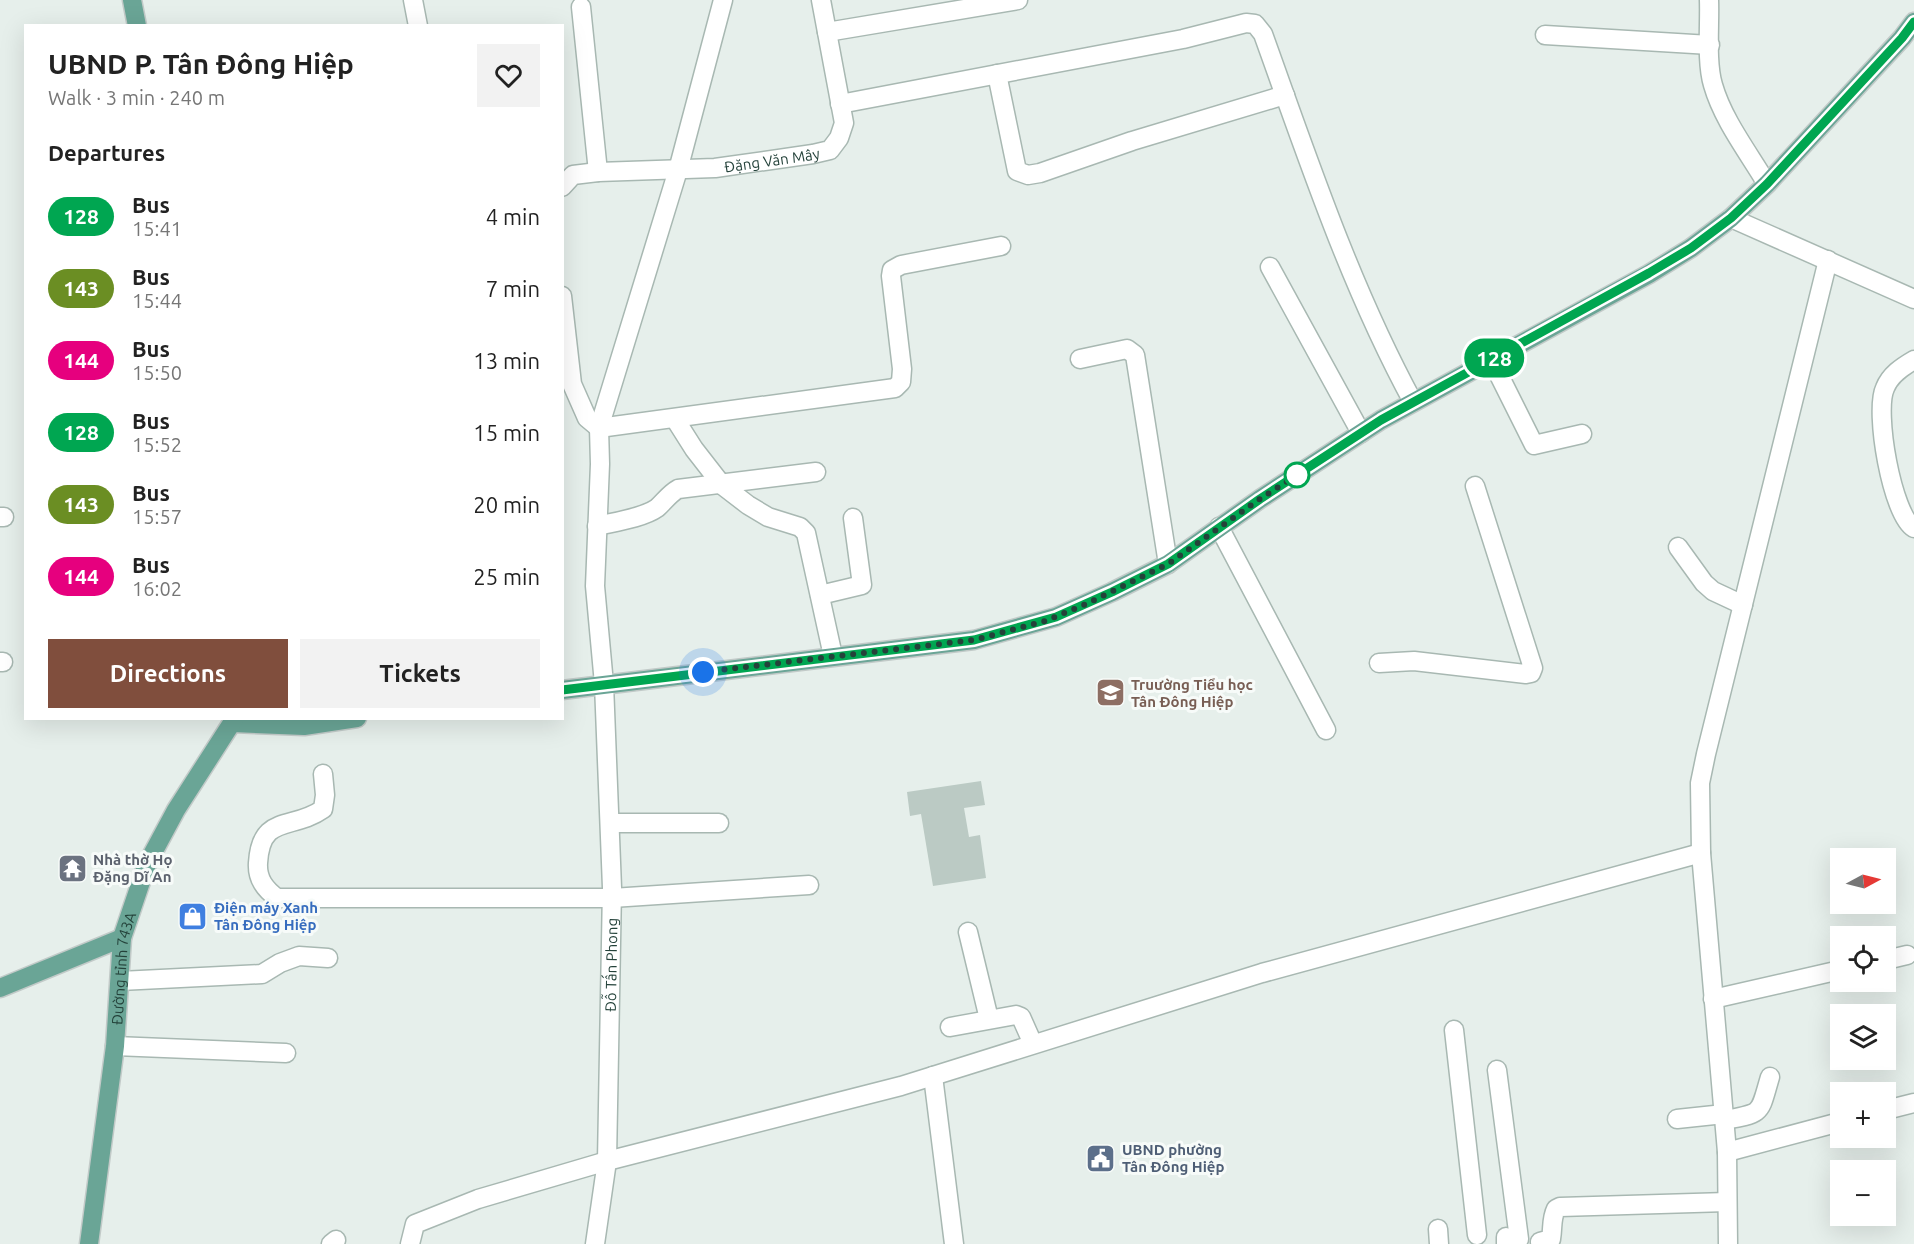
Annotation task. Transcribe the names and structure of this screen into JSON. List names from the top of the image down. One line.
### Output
{"streets":{"main road":["Đường tỉnh 743A"],"street":["Đặng Văn Mây","Đỗ Tấn Phong"]},"places":{"school or university":["Truường Tiểu học Tân Đông Hiệp"],"temple":["Nhà thờ Họ Đặng Dĩ An"],"shop":["Điện máy Xanh Tân Đông Hiệp"],"public building":["UBND phường Tân Đông Hiệp"]},"lines":["bus line 128"],"north":"right","page":{"on_map":"128","heading":[["UBND P. Tân Đông Hiệp","Walk · 3 min · 240 m"],"Departures"],"list":[{"mark":"128","name":"Bus","note":"15:41","value":"4 min"},{"mark":"143","name":"Bus","note":"15:44","value":"7 min"},{"mark":"144","name":"Bus","note":"15:50","value":"13 min"},{"mark":"128","name":"Bus","note":"15:52","value":"15 min"},{"mark":"143","name":"Bus","note":"15:57","value":"20 min"},{"mark":"144","name":"Bus","note":"16:02","value":"25 min"}],"buttons":["Directions","Tickets"],"map_buttons":["+","−"]}}
